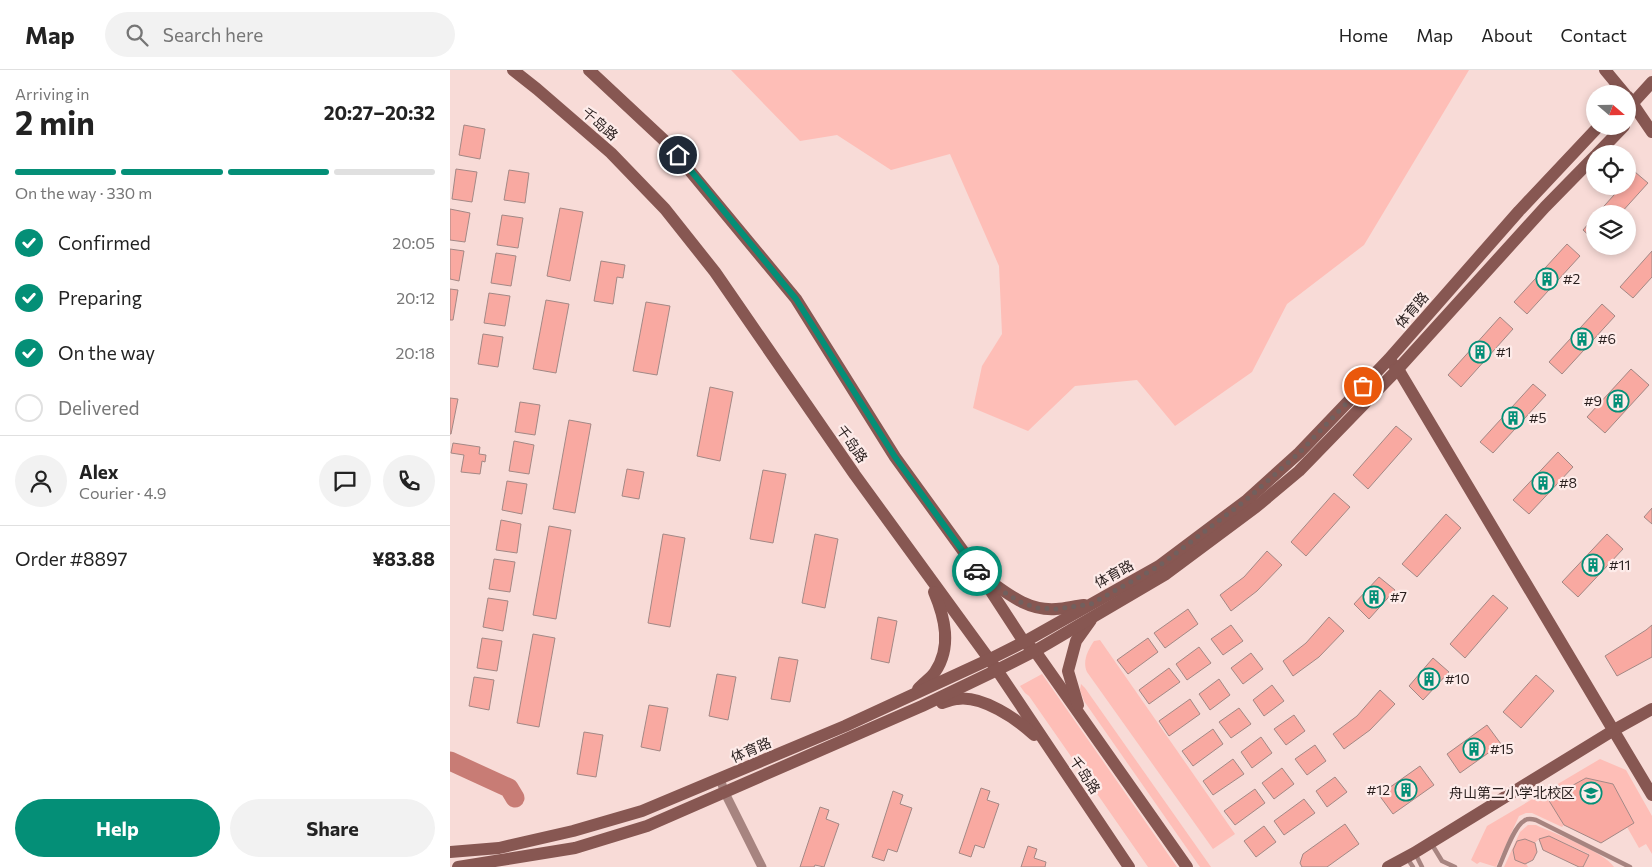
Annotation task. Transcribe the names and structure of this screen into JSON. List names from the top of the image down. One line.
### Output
{"streets":{"street":["千岛路","体育路"]},"crossings":[["千岛路","体育路"]],"places":{"building":["#2","#6","#1","#9","#5","#8","#11","#7","#10","#15","#12"],"school or university":["舟山第二小学北校区"]},"north":"right","page":{"header":"Map","search":"Search here","nav":["Home","Map","About","Contact"],"heading":["2 min","Arriving in","20:27–20:32"],"panel":["Alex","Courier · 4.9","Order #8897","¥83.88"],"bar":"On the way · 330 m","list":[["Confirmed","20:05"],["Preparing","20:12"],["On the way","20:18"],"Delivered"],"buttons":["Help","Share"]}}
